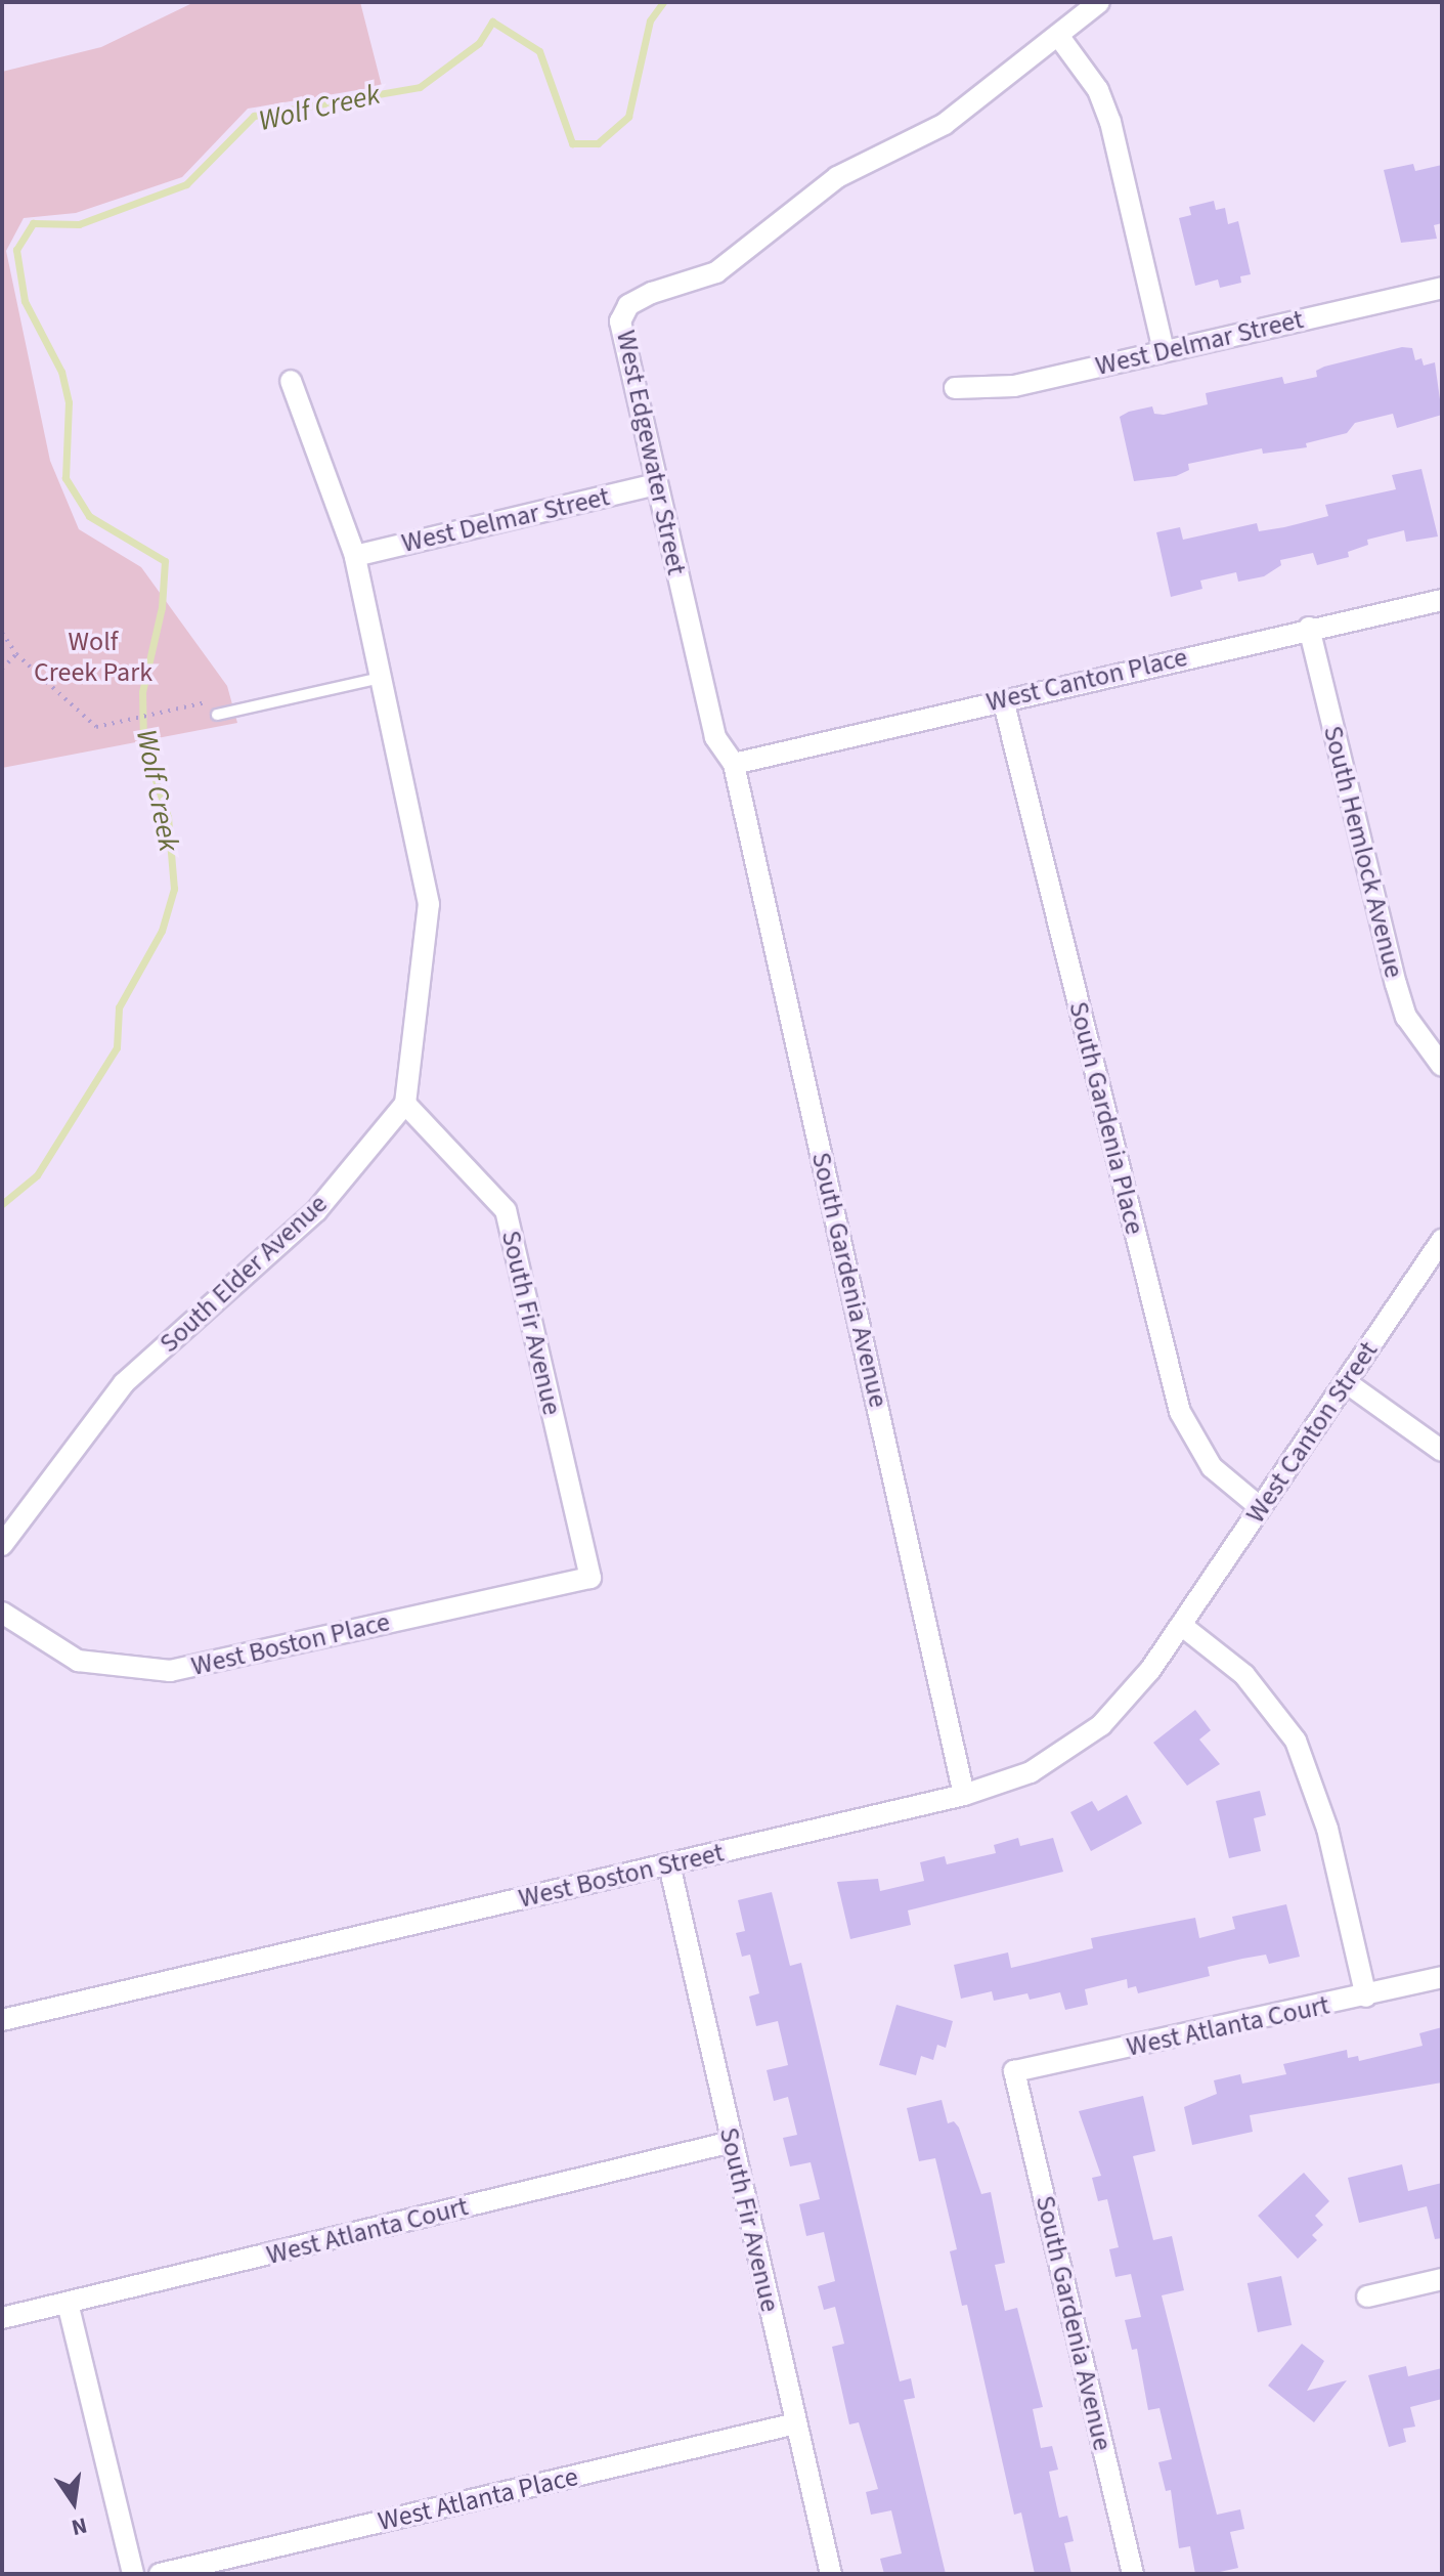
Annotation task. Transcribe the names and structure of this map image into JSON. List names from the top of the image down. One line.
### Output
{"streets":{"street":["West Delmar Street","West Edgewater Street","West Canton Place","South Hemlock Avenue","South Gardenia Place","South Elder Avenue","South Gardenia Avenue","South Fir Avenue","West Canton Street","West Boston Place","West Boston Street","West Atlanta Court","West Atlanta Place"]},"crossings":[["West Delmar Street","West Edgewater Street"],["West Edgewater Street","West Canton Place"],["West Edgewater Street","South Gardenia Avenue"],["West Canton Place","South Hemlock Avenue"],["West Canton Place","South Gardenia Place"],["West Canton Place","South Gardenia Avenue"],["South Gardenia Place","West Canton Street"],["South Elder Avenue","South Fir Avenue"],["South Gardenia Avenue","West Boston Street"],["South Gardenia Avenue","West Atlanta Court"],["South Fir Avenue","West Boston Place"],["South Fir Avenue","West Boston Street"],["South Fir Avenue","West Atlanta Court"],["South Fir Avenue","West Atlanta Place"],["West Canton Street","West Boston Street"]],"water":["Wolf Creek"],"parks":["Wolf Creek Park"],"north":"bottom"}
